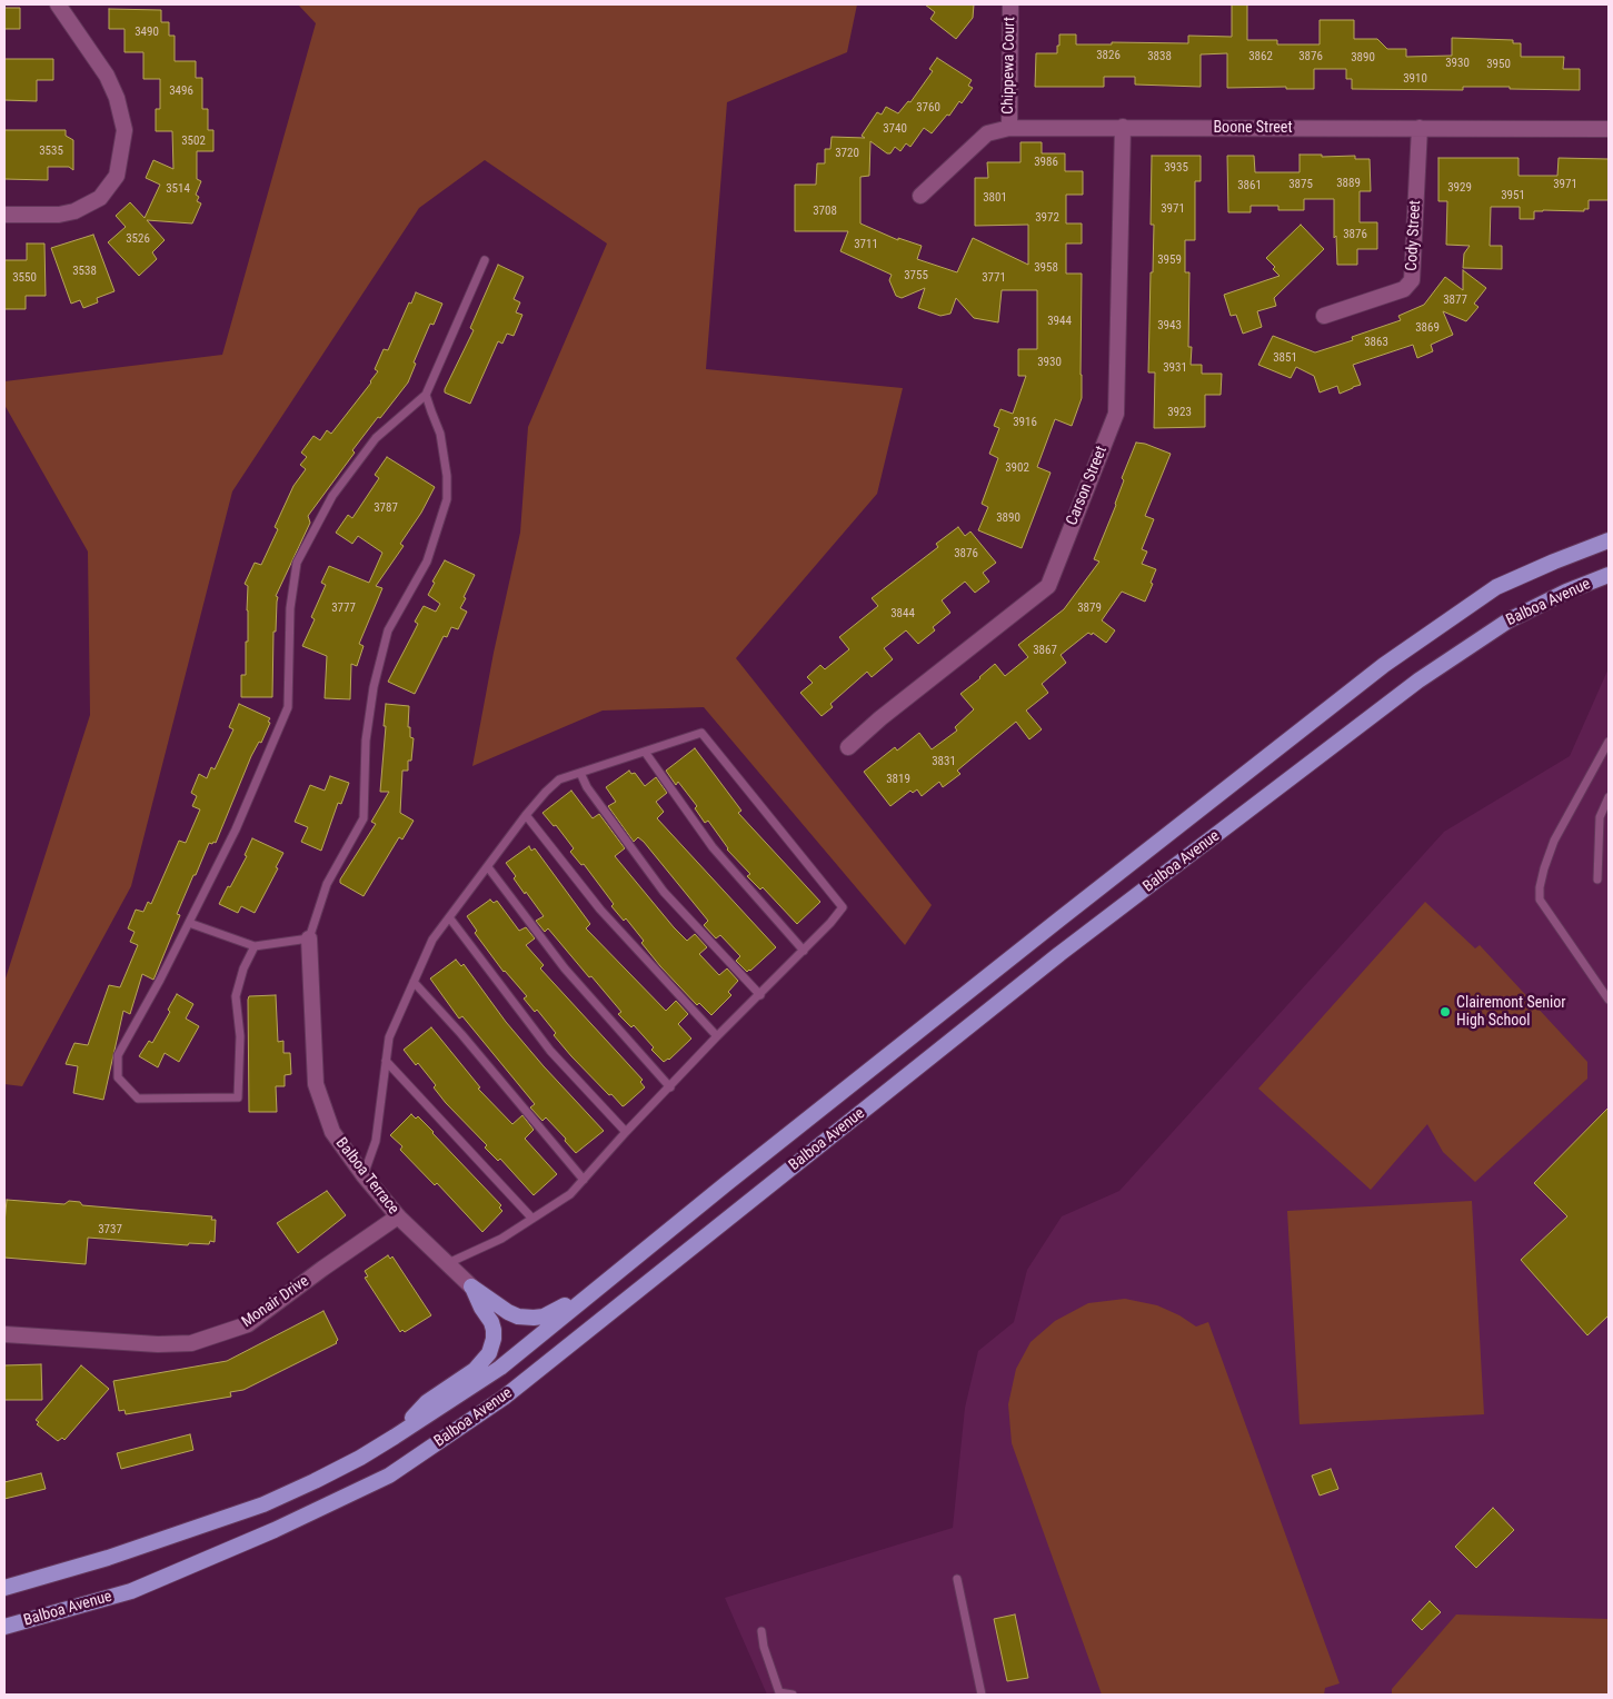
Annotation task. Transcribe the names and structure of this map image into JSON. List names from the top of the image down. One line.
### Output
{"streets":{"main road":["Balboa Avenue"],"street":["Chippewa Court","Boone Street","Cody Street","Carson Street","Balboa Terrace","Monair Drive"]},"crossings":[["Chippewa Court","Boone Street"],["Boone Street","Cody Street"],["Boone Street","Carson Street"],["Balboa Terrace","Monair Drive"]],"places":["Clairemont Senior High School"],"house_numbers":["3490","3826","3838","3862","3876","3890","3930","3950","3910","3496","3760","3740","3502","3535","3720","3986","3935","3889","3875","3971","3861","3929","3514","3951","3801","3971","3708","3972","3876","3526","3711","3959","3958","3538","3755","3550","3771","3877","3944","3943","3869","3863","3851","3930","3931","3923","3916","3902","3787","3890","3876","3777","3879","3844","3867","3831","3819","3737"]}
